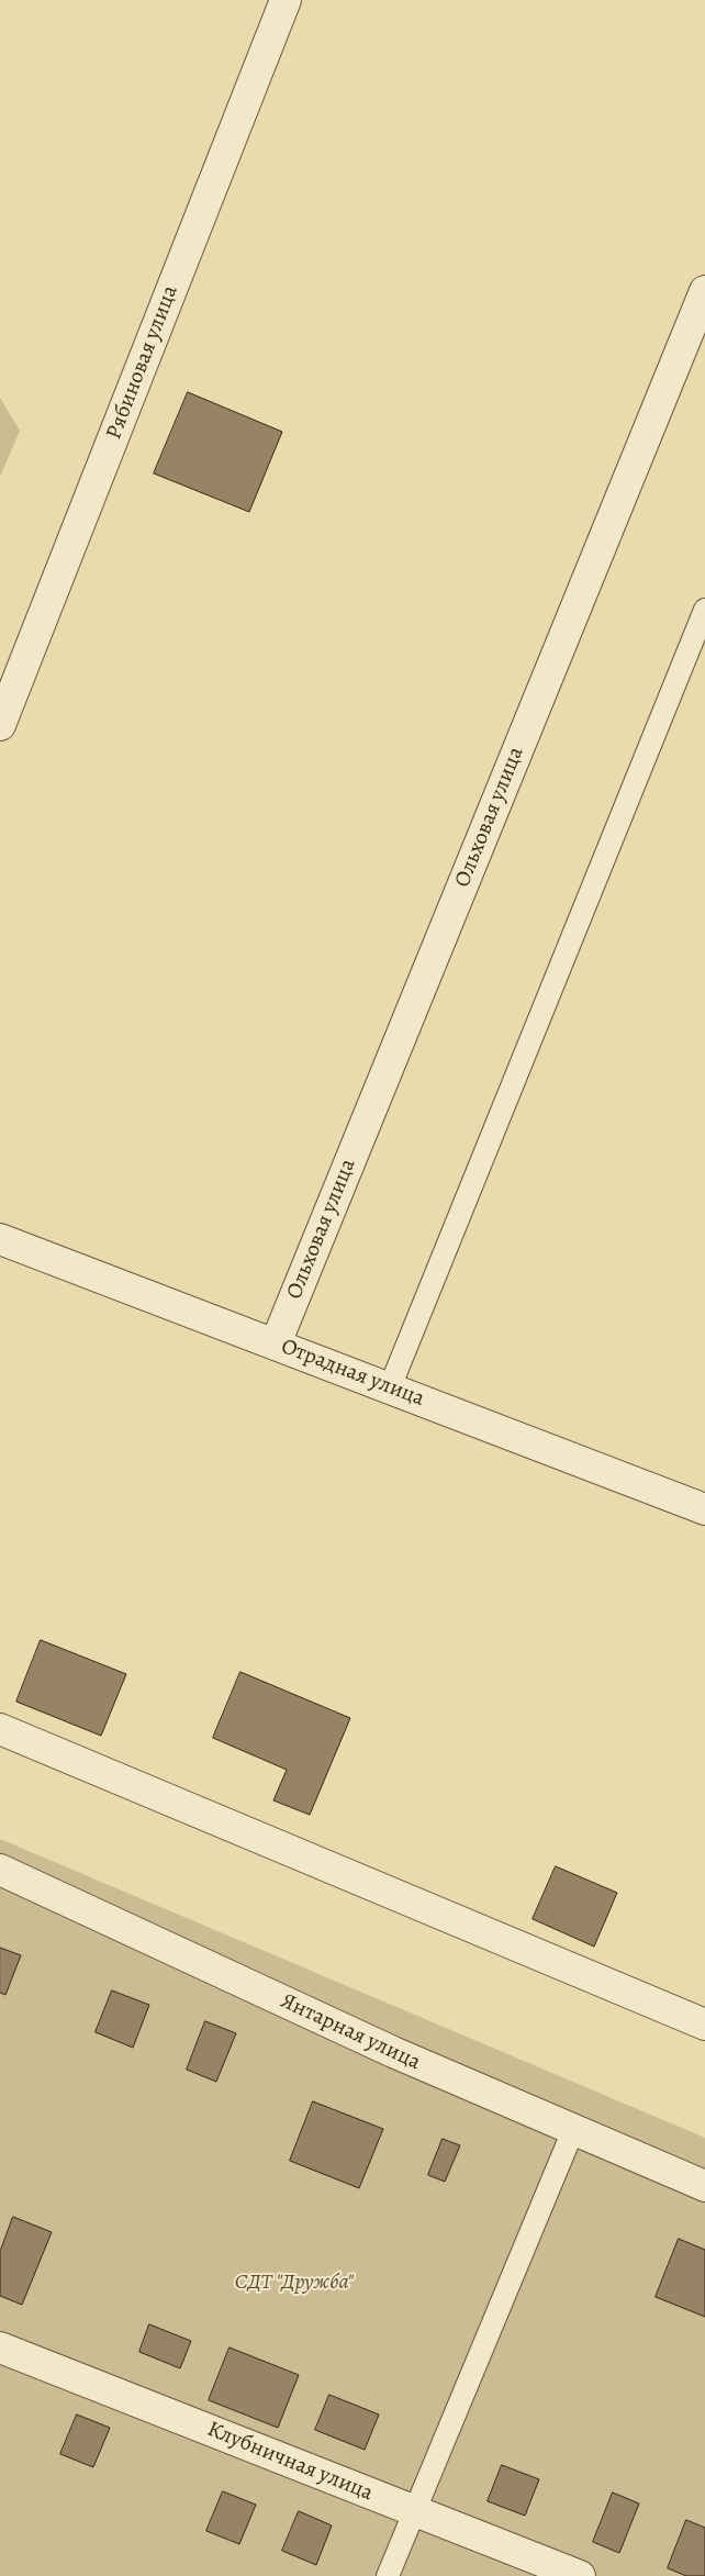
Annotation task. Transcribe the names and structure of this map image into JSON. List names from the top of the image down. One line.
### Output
{"streets":{"street":["Рябиновая улица","Ольховая улица","Отрадная улица","Янтарная улица","Клубничная улица"]},"crossings":[["Ольховая улица","Отрадная улица"]],"parks":["СДТ \"Дружба\""]}
